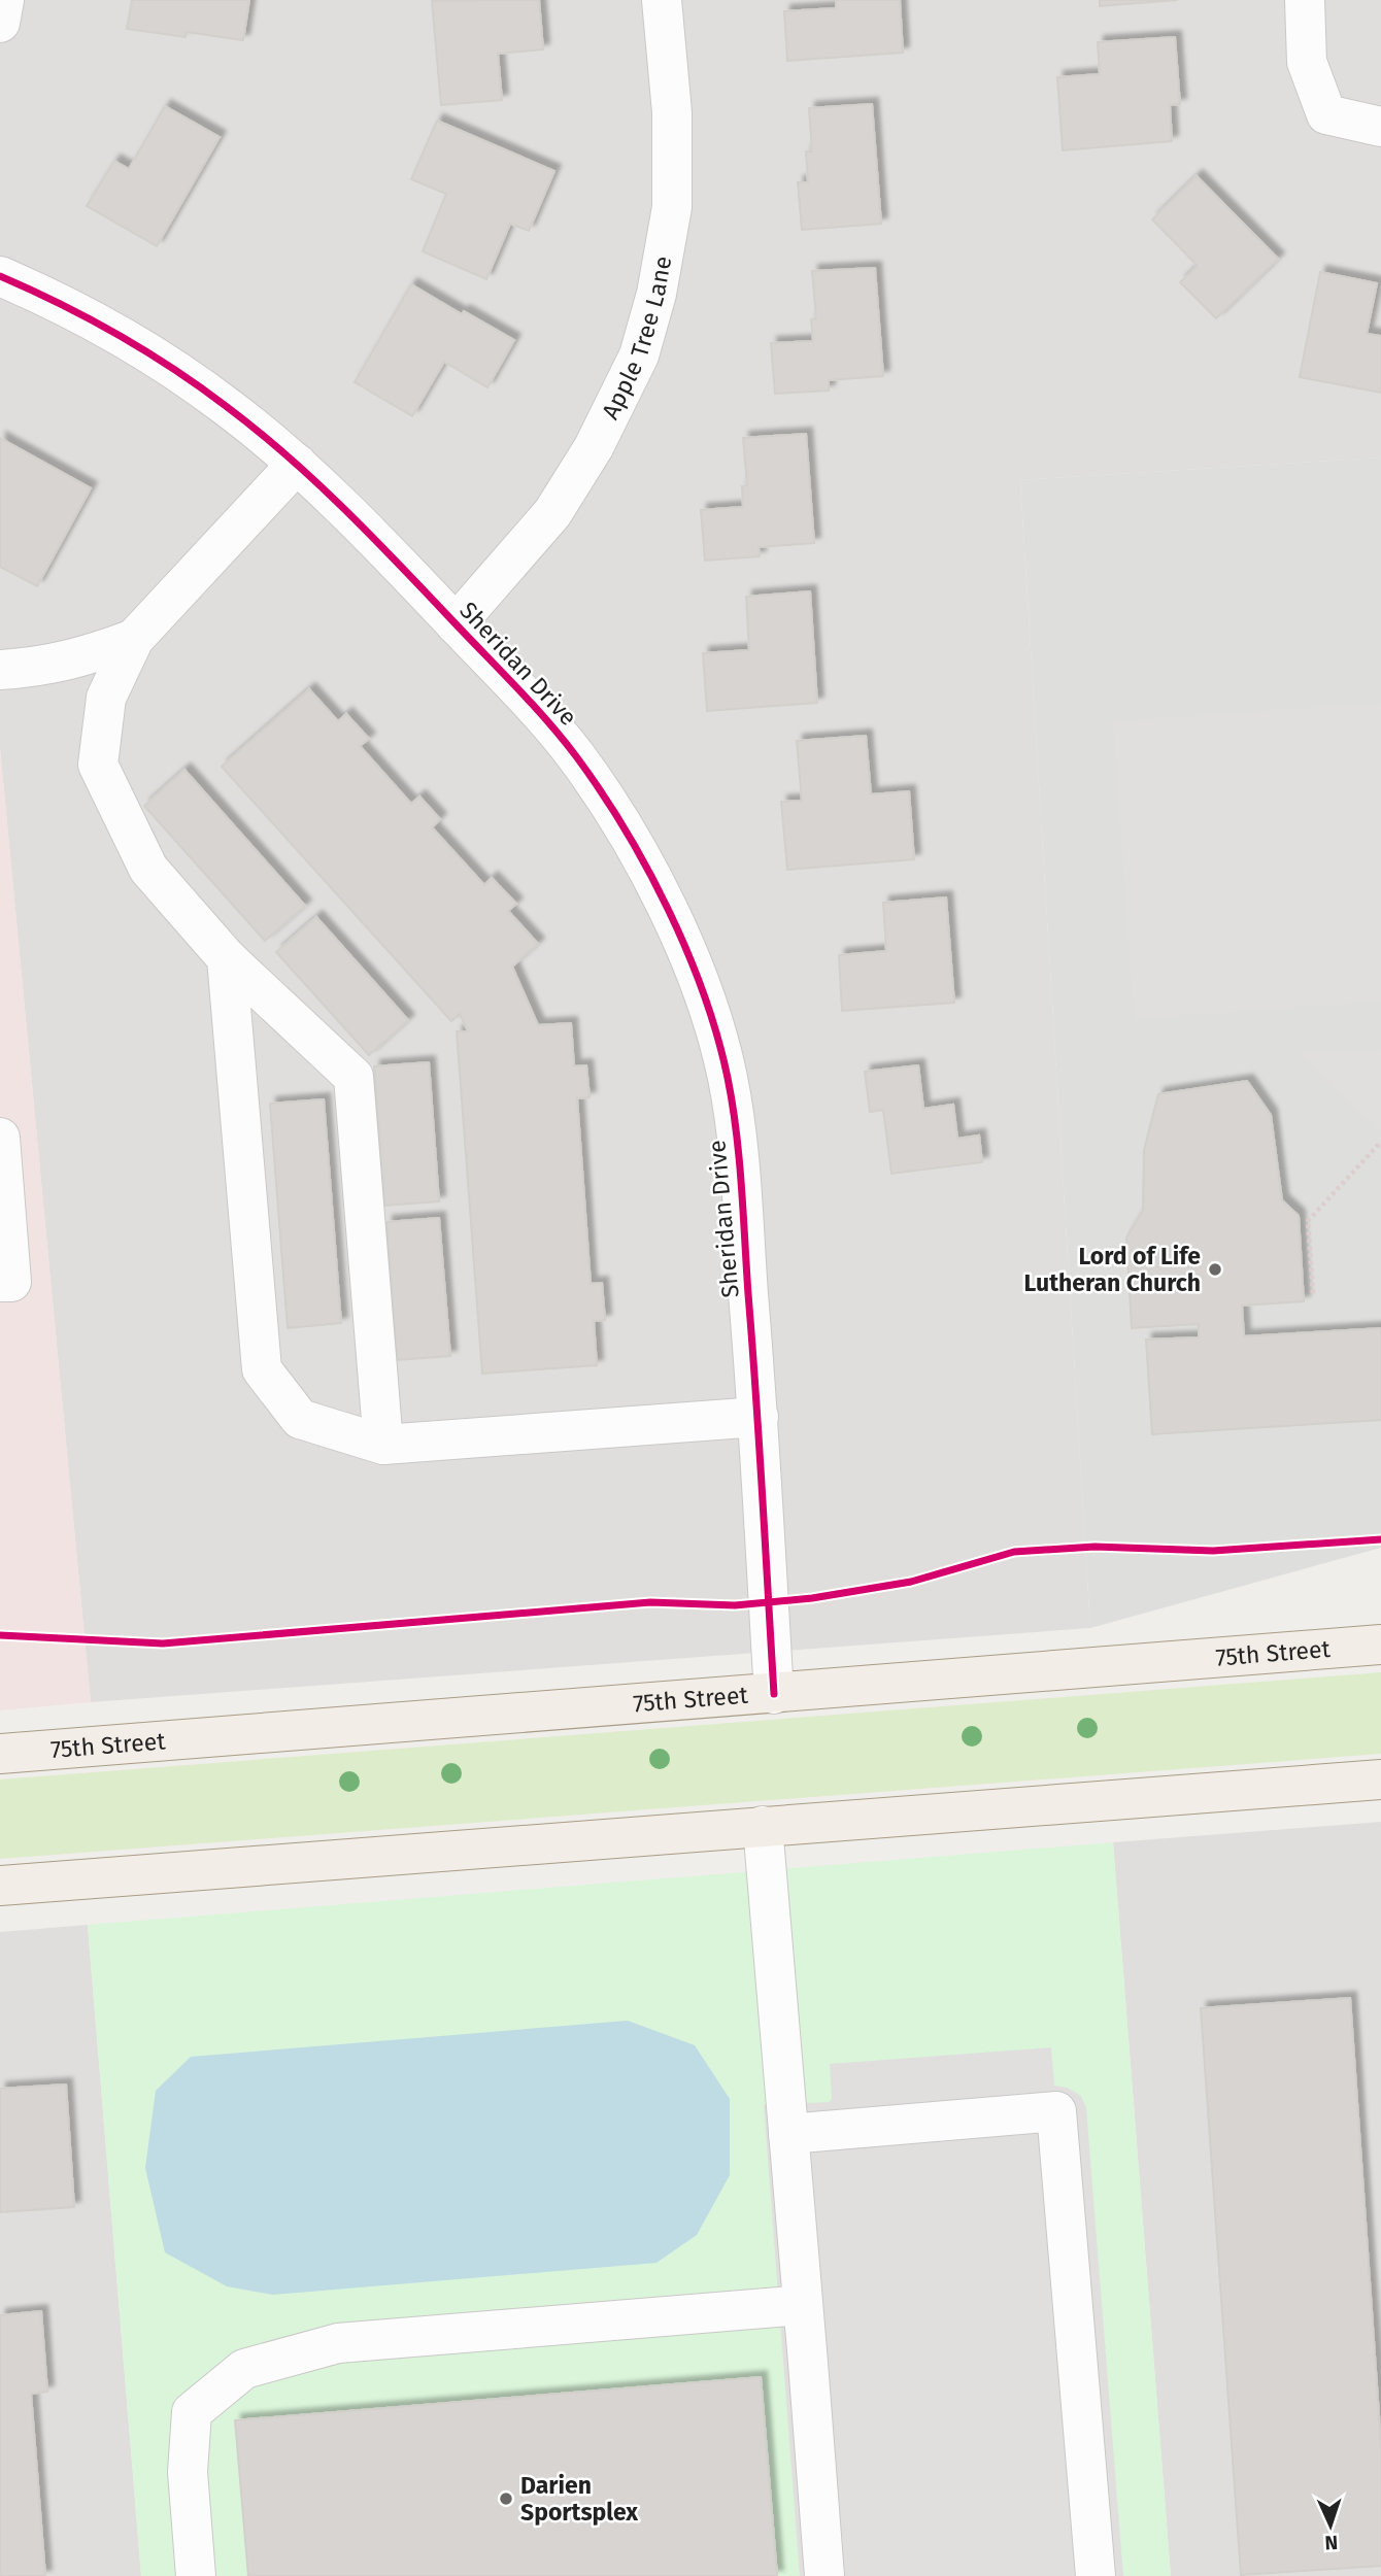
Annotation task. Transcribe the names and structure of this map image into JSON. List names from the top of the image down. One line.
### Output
{"streets":{"main road":["75th Street"],"street":["Apple Tree Lane","Sheridan Drive"]},"crossings":[["Apple Tree Lane","Sheridan Drive"],["Sheridan Drive","75th Street"]],"places":["Lord of Life Lutheran Church","Darien Sportsplex"],"north":"bottom"}
